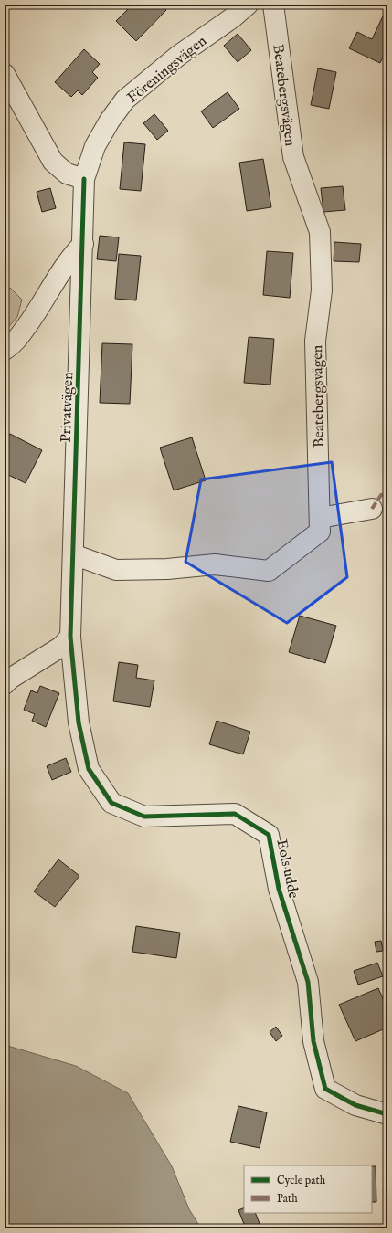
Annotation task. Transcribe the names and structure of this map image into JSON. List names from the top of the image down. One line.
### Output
{"streets":{"street":["Föreningsvägen","Beatebergsvägen","Privatvägen","Eols udde"]},"crossings":[["Föreningsvägen","Privatvägen"],["Beatebergsvägen","Privatvägen"],["Privatvägen","Eols udde"]],"legend":["Cycle path","Path"]}
